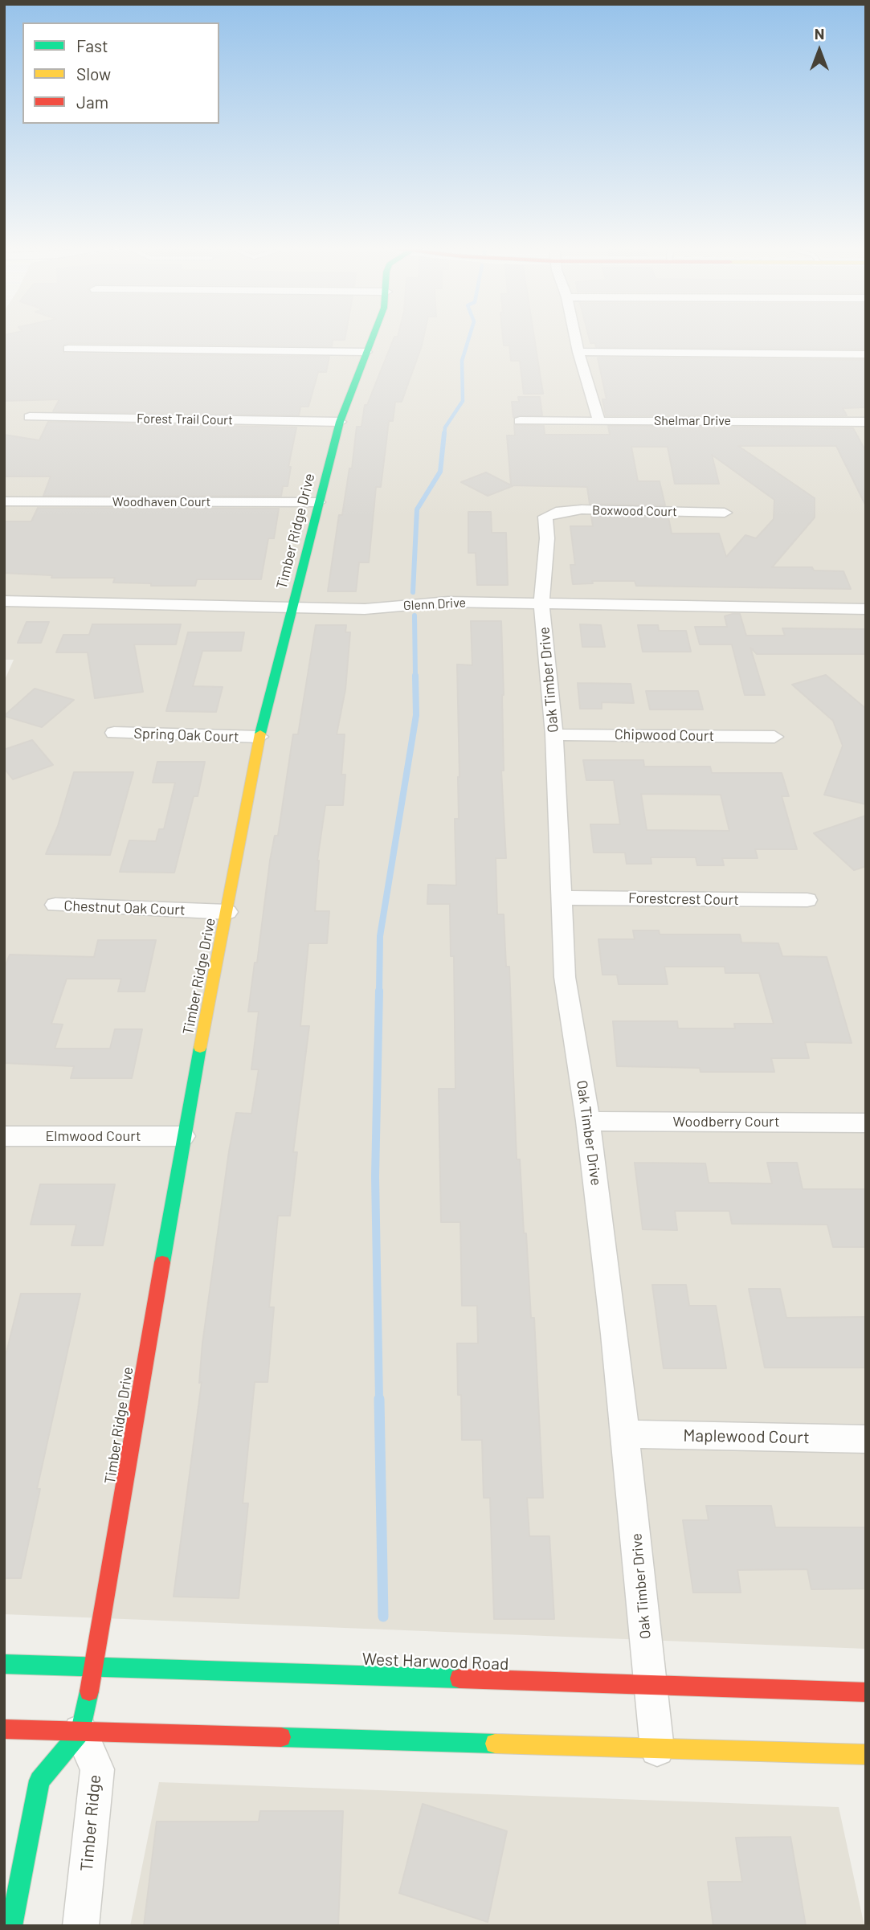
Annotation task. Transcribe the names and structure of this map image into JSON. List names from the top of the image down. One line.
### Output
{"streets":{"street":["Forest Trail Court","Shelmar Drive","Woodhaven Court","Boxwood Court","Timber Ridge Drive","Glenn Drive","Oak Timber Drive","Spring Oak Court","Chipwood Court","Forestcrest Court","Chestnut Oak Court","Woodberry Court","Elmwood Court","Maplewood Court","West Harwood Road","Timber Ridge"]},"crossings":[["Forest Trail Court","Timber Ridge Drive"],["Woodhaven Court","Timber Ridge Drive"],["Boxwood Court","Oak Timber Drive"],["Timber Ridge Drive","Glenn Drive"],["Timber Ridge Drive","Spring Oak Court"],["Timber Ridge Drive","Chestnut Oak Court"],["Timber Ridge Drive","Elmwood Court"],["Timber Ridge Drive","West Harwood Road"],["Timber Ridge Drive","Timber Ridge"],["Glenn Drive","Oak Timber Drive"],["Oak Timber Drive","Chipwood Court"],["Oak Timber Drive","Forestcrest Court"],["Oak Timber Drive","Woodberry Court"],["Oak Timber Drive","Maplewood Court"],["Oak Timber Drive","West Harwood Road"]],"legend":["Fast","Slow","Jam"],"north":"top"}
